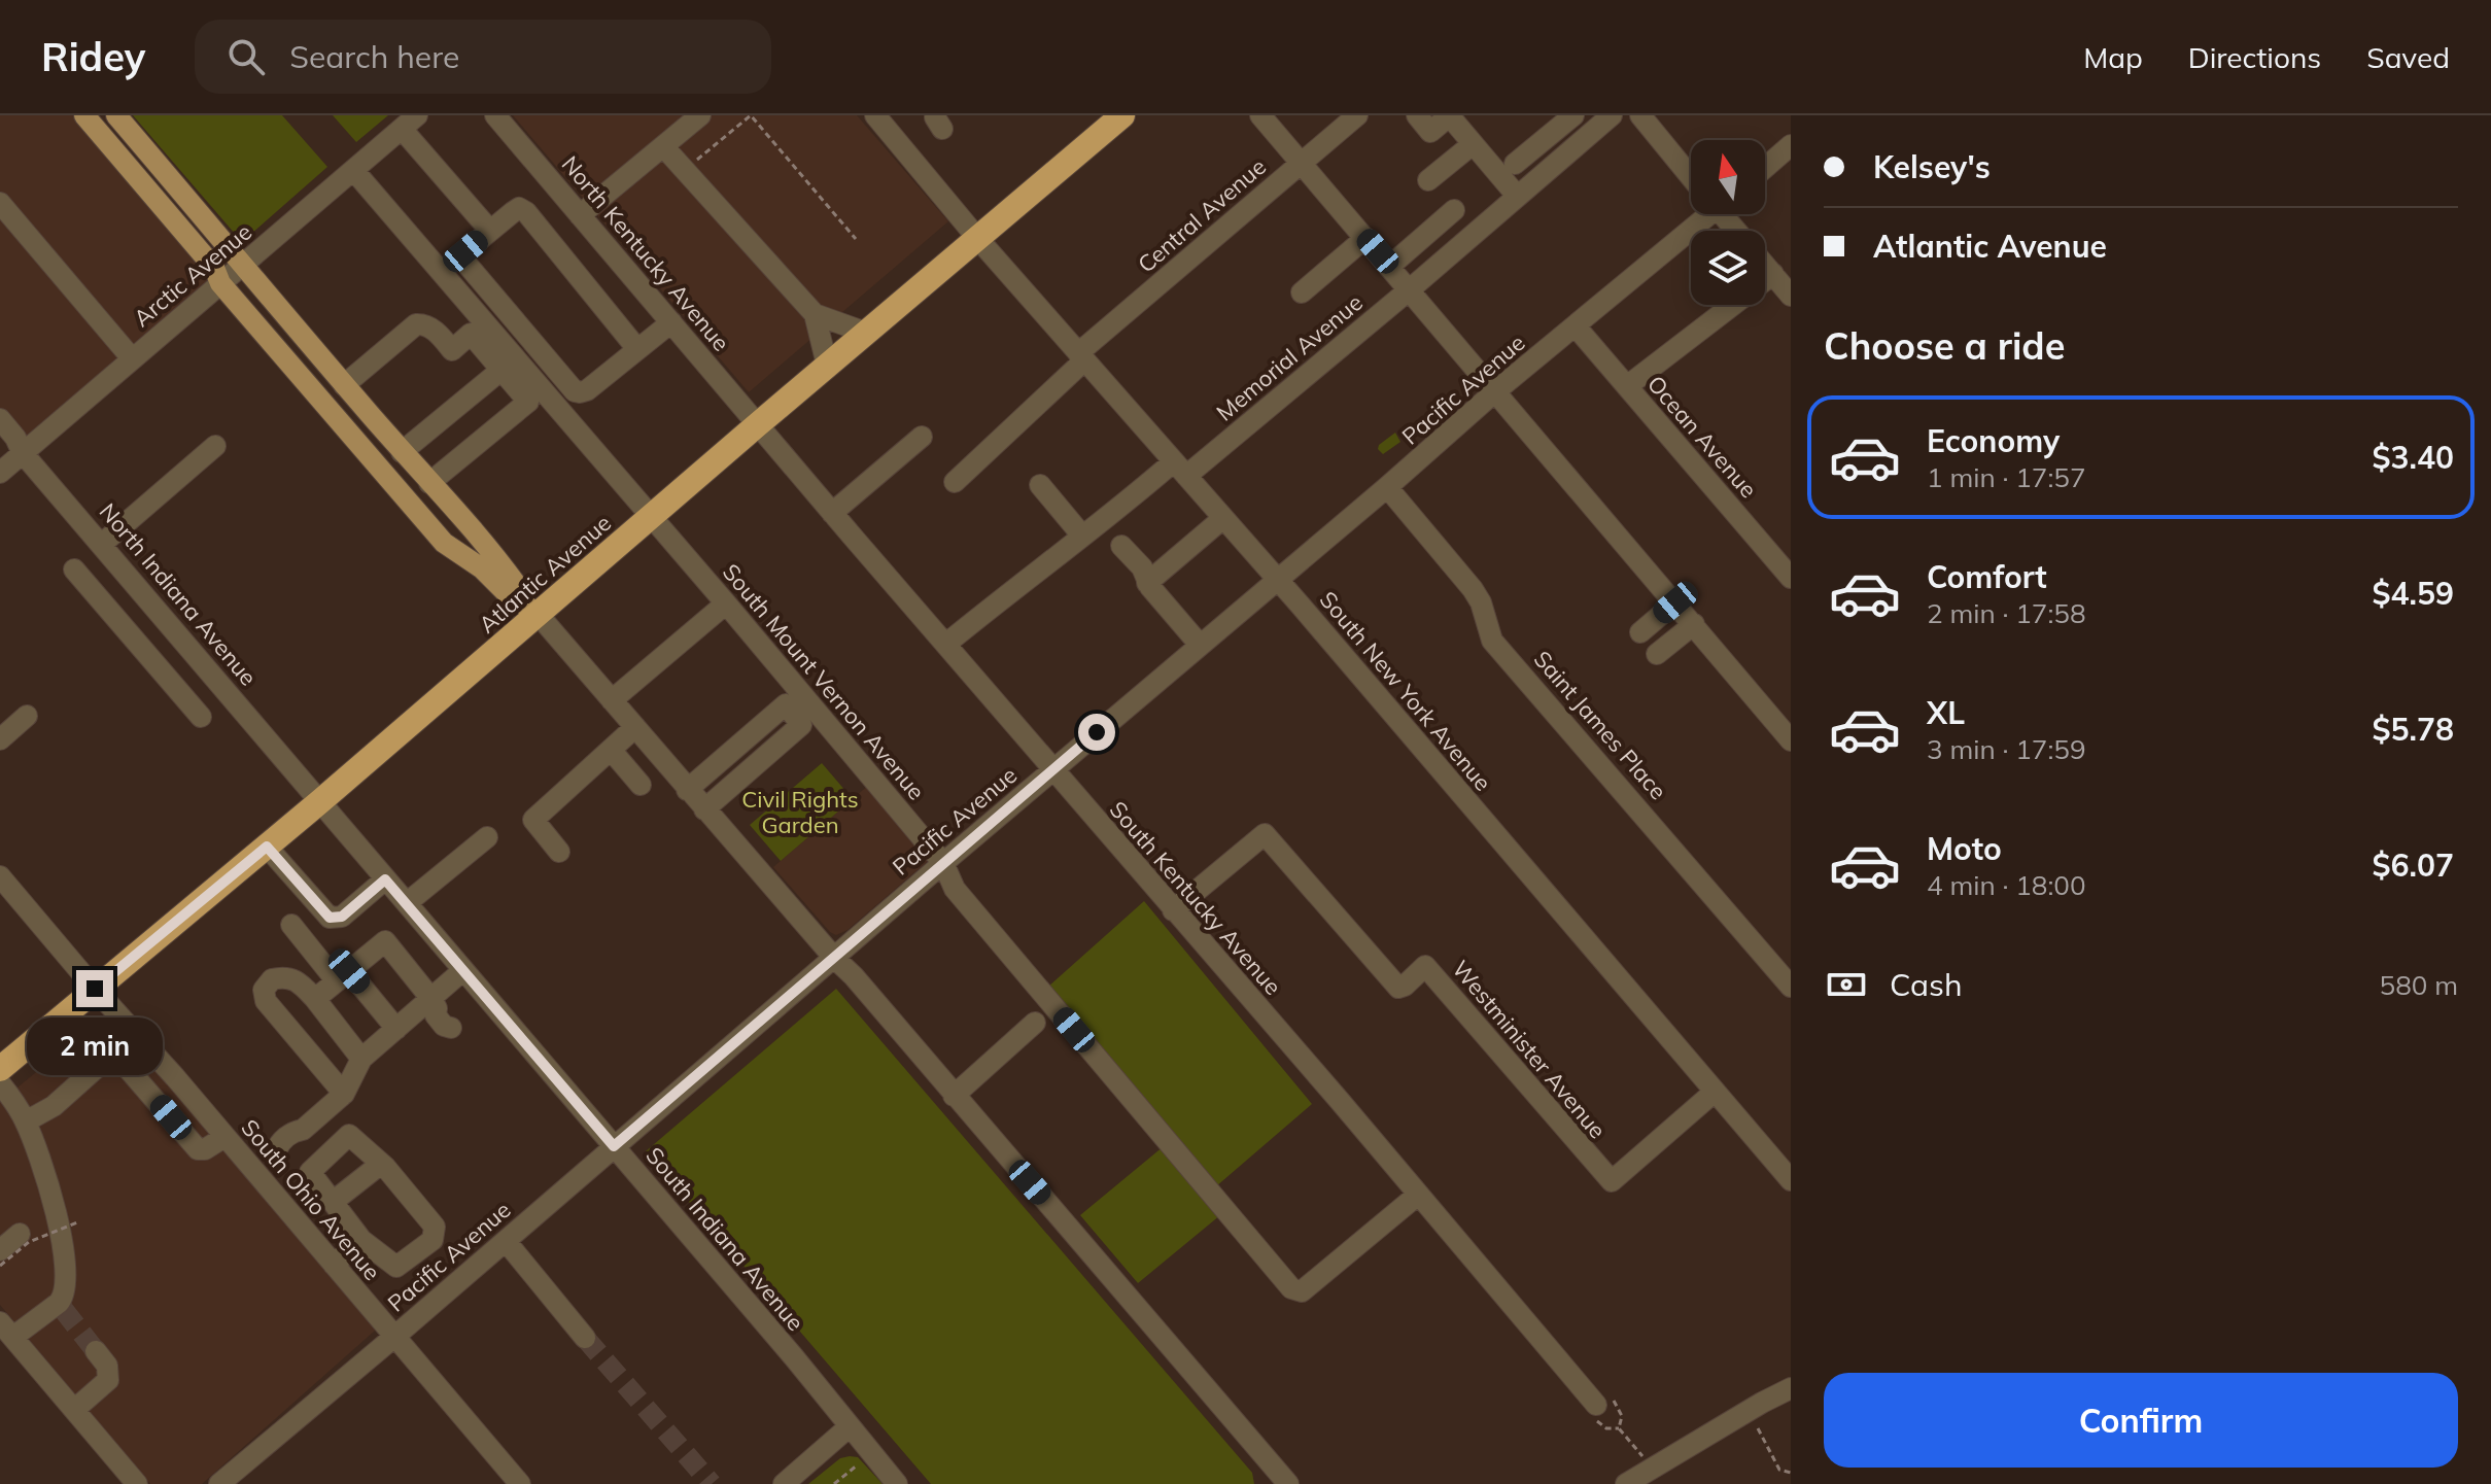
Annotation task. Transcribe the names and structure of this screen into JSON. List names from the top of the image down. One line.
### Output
{"streets":{"highway":["Atlantic Avenue"],"street":["Central Avenue","North Kentucky Avenue","Arctic Avenue","Memorial Avenue","Pacific Avenue","Ocean Avenue","North Indiana Avenue","South Mount Vernon Avenue","South New York Avenue","Saint James Place","South Kentucky Avenue","Westminister Avenue","South Ohio Avenue","South Indiana Avenue"]},"crossings":[["Central Avenue","South New York Avenue"],["North Kentucky Avenue","Atlantic Avenue"],["North Kentucky Avenue","South Kentucky Avenue"],["Arctic Avenue","North Indiana Avenue"],["Arctic Avenue","South Mount Vernon Avenue"],["Memorial Avenue","South New York Avenue"],["Memorial Avenue","South Kentucky Avenue"],["Pacific Avenue","Ocean Avenue"],["Pacific Avenue","South Mount Vernon Avenue"],["Pacific Avenue","South New York Avenue"],["Pacific Avenue","Saint James Place"],["Pacific Avenue","South Kentucky Avenue"],["Pacific Avenue","South Ohio Avenue"],["Pacific Avenue","South Indiana Avenue"],["Atlantic Avenue","North Indiana Avenue"],["Atlantic Avenue","South Mount Vernon Avenue"],["Atlantic Avenue","South New York Avenue"],["Atlantic Avenue","South Kentucky Avenue"],["Atlantic Avenue","South Ohio Avenue"],["Atlantic Avenue","South Indiana Avenue"],["North Indiana Avenue","South Indiana Avenue"],["South Mount Vernon Avenue","South Kentucky Avenue"],["South New York Avenue","Westminister Avenue"],["South Kentucky Avenue","Westminister Avenue"]],"parks":["Civil Rights Garden"],"north":"top","page":{"header":"Ridey","search":"Search here","nav":["Map","Directions","Saved"],"banner":["Kelsey's","Atlantic Avenue"],"heading":"Choose a ride","list":[{"name":"Economy","note":"1 min · 17:57","value":"$3.40"},{"name":"Comfort","note":"2 min · 17:58","value":"$4.59"},{"name":"XL","note":"3 min · 17:59","value":"$5.78"},{"name":"Moto","note":"4 min · 18:00","value":"$6.07"}],"pay":["Cash","580 m"],"bubble":"2 min","buttons":"Confirm"}}
